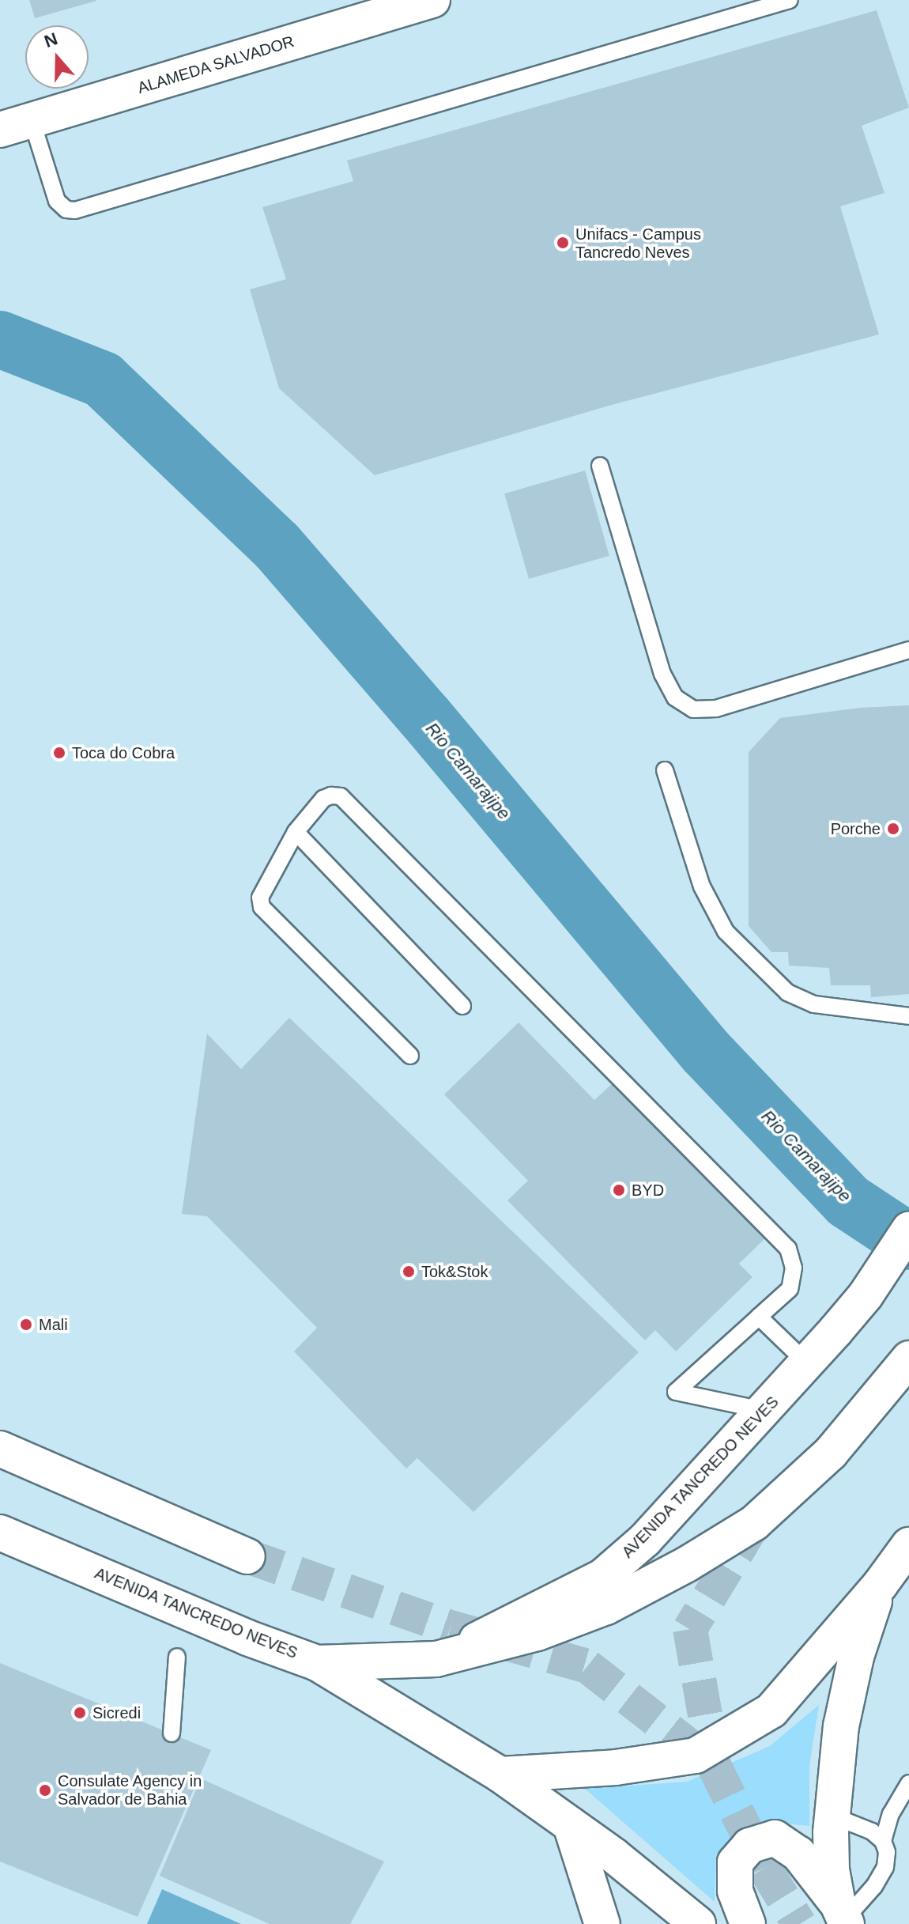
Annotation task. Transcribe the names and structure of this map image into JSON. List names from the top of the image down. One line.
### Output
{"streets":{"main road":["ALAMEDA SALVADOR","AVENIDA TANCREDO NEVES"]},"water":["Rio Camarajipe"],"places":["Unifacs - Campus Tancredo Neves","Toca do Cobra","Porche","BYD","Tok&Stok","Mali","Sicredi","Consulate Agency in Salvador de Bahia"],"north":"top"}
